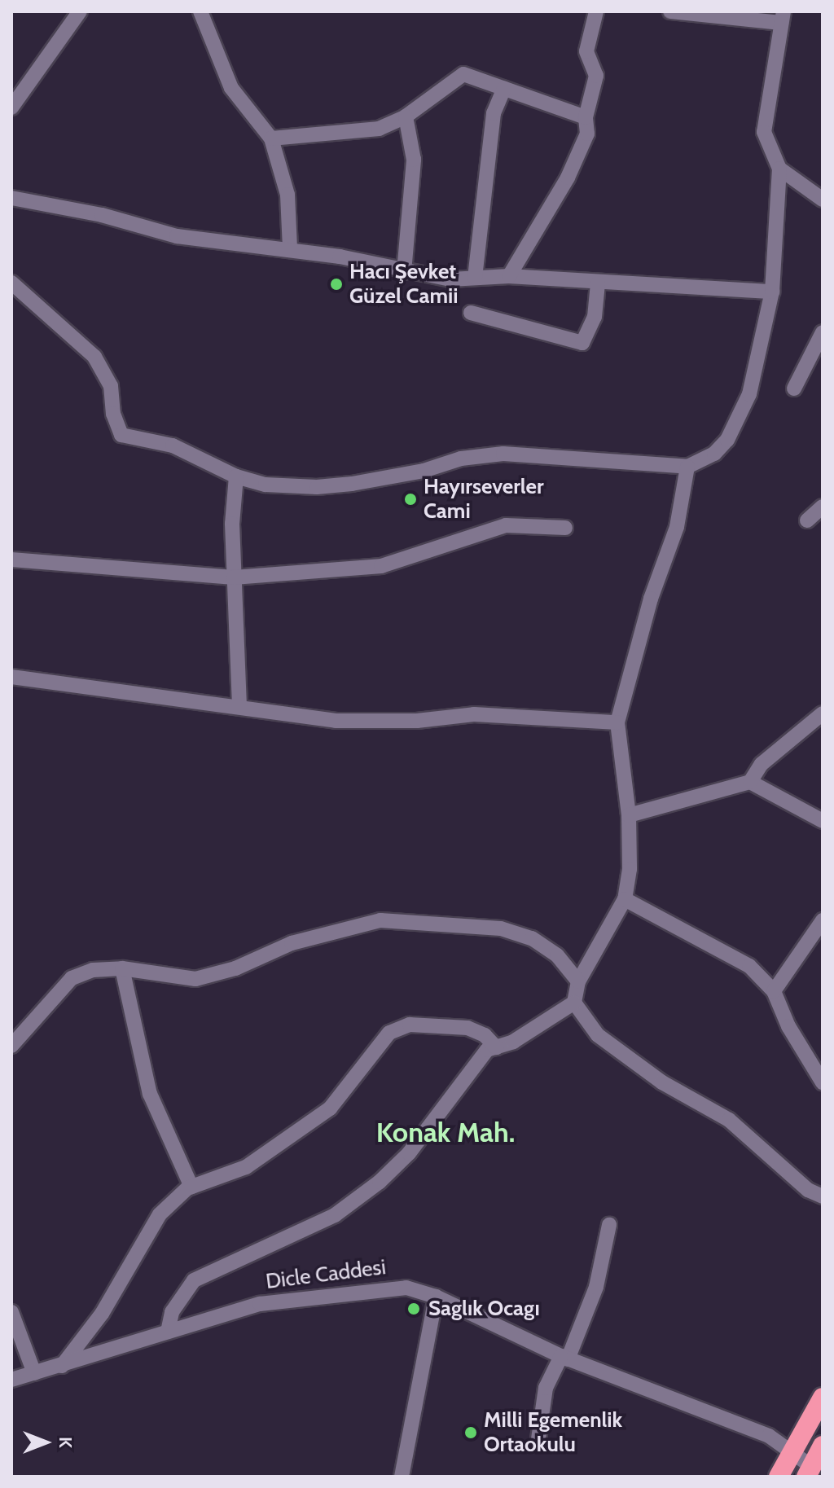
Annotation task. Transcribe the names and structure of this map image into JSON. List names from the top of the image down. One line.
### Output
{"streets":{"street":["Dicle Caddesi"]},"districts":["Konak Mah."],"places":["Hacı Şevket Güzel Camii","Hayırseverler Cami","Saglık Ocagı","Milli Egemenlik Ortaokulu"],"north":"right"}
